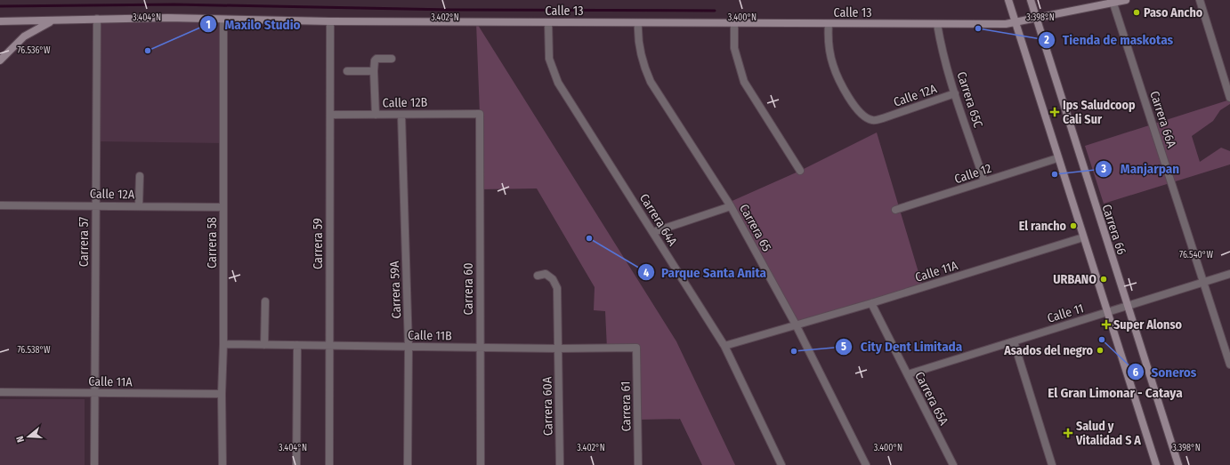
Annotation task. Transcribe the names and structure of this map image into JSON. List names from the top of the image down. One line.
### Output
{"streets":{"main road":["Calle 13","Carrera 66"],"street":["Calle 12A","Carrera 65C","Calle 12B","Carrera 66A","Calle 12","Carrera 64A","Carrera 65","Carrera 57","Carrera 58","Carrera 59","Calle 11A","Carrera 60","Carrera 59A","Calle 11","Calle 11B","Carrera 65A","Carrera 60A","Carrera 61"]},"crossings":[["Calle 13","Calle 12A"],["Calle 13","Carrera 65C"],["Calle 13","Carrera 66A"],["Calle 13","Carrera 64A"],["Calle 13","Carrera 65"],["Calle 13","Carrera 66"],["Calle 13","Carrera 57"],["Calle 13","Carrera 58"],["Calle 13","Carrera 59"],["Calle 12A","Carrera 65C"],["Calle 12A","Carrera 57"],["Calle 12A","Carrera 58"],["Carrera 65C","Calle 12"],["Calle 12B","Carrera 59"],["Calle 12B","Carrera 60"],["Calle 12B","Carrera 59A"],["Carrera 66A","Calle 11"],["Carrera 64A","Calle 11A"],["Carrera 65","Calle 11A"],["Carrera 66","Calle 11"],["Carrera 57","Calle 11A"],["Carrera 58","Calle 11A"],["Carrera 58","Calle 11B"],["Carrera 59","Calle 11B"],["Calle 11A","Carrera 65A"],["Carrera 60","Calle 11B"],["Carrera 59A","Calle 11B"],["Calle 11","Carrera 65A"],["Calle 11B","Carrera 60A"],["Calle 11B","Carrera 61"]],"districts":["El Gran Limonar - Cataya"],"places":{"other":["Paso Ancho","Tienda de maskotas","Maxilo Studio","Manjarpan","El rancho","Parque Santa Anita","URBANO","Soneros","Asados del negro","City Dent Limitada"],"health":["Ips Saludcoop Cali Sur","Super Alonso","Salud y Vitalidad S A"]},"north":"left","coordinates":["3.404°N","3.402°N","3.400°N","3.398°N","76.536°W","76.540°W","76.538°W"]}
